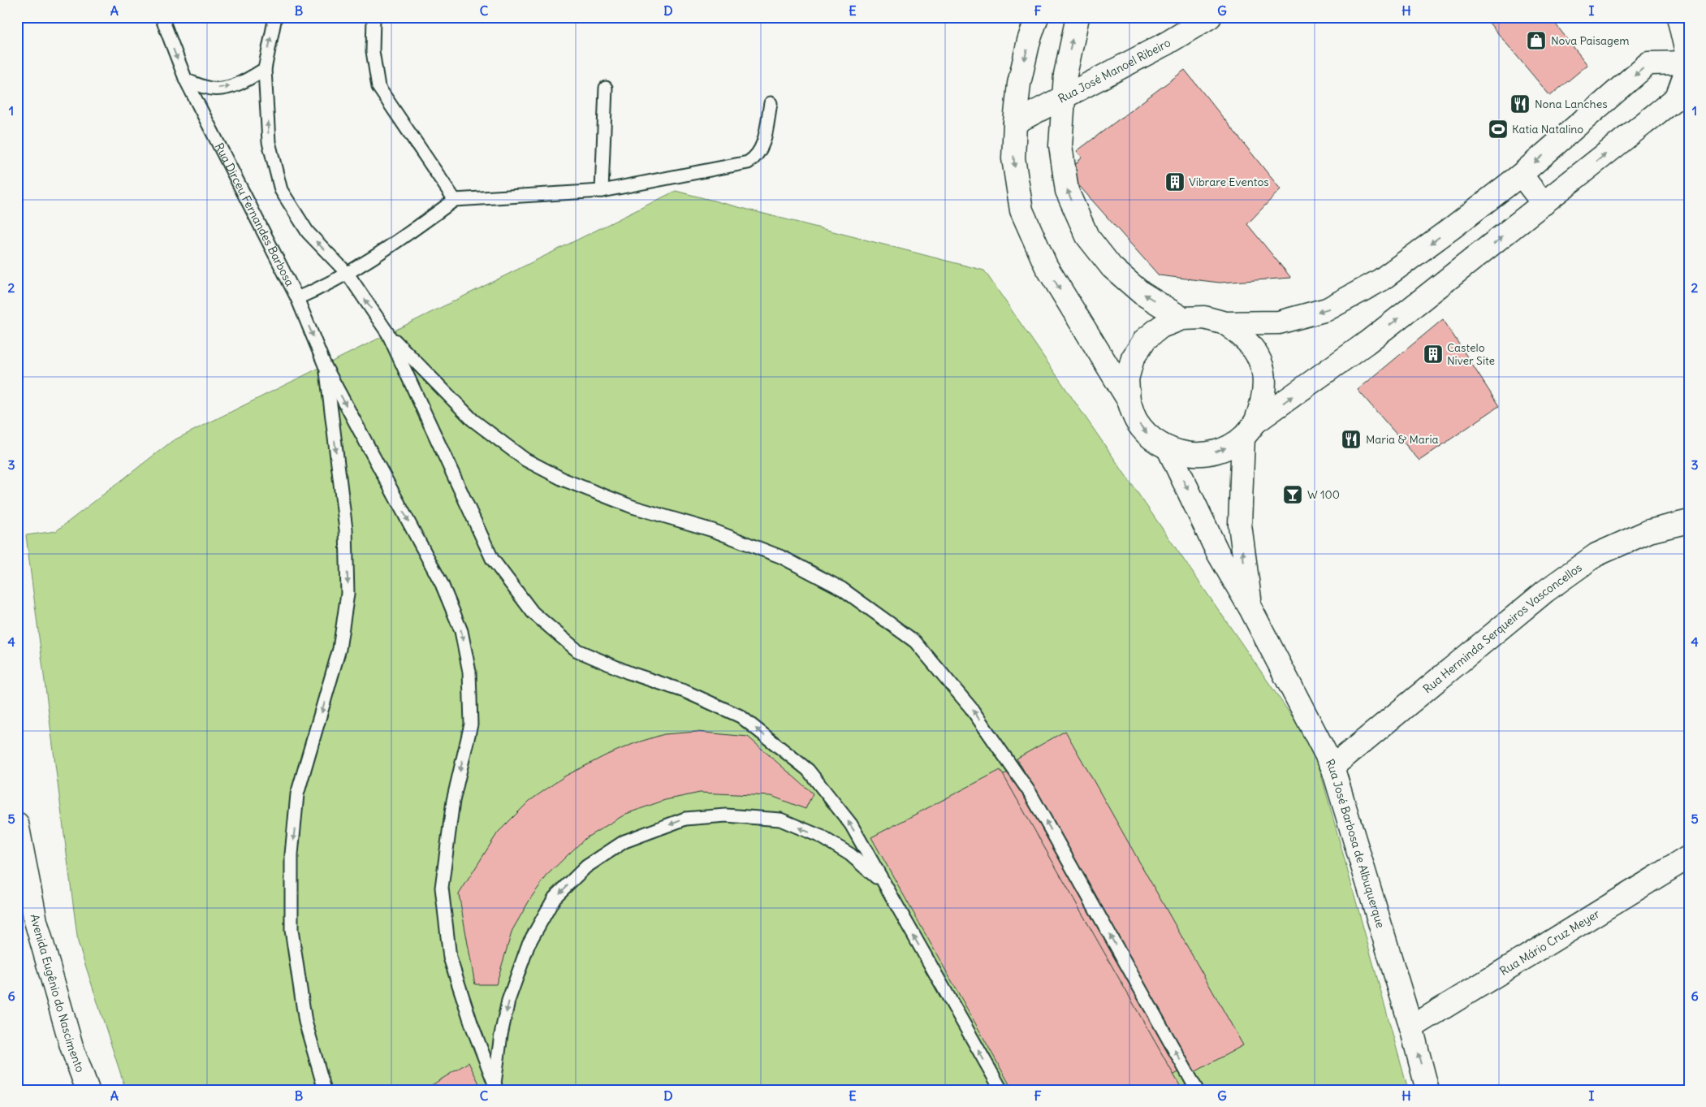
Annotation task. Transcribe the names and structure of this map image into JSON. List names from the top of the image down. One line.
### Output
{"streets":{"street":["Rua José Manoel Ribeiro","Rua Herminda Serqueiros Vasconcellos","Rua José Barbosa de Albuquerque","Rua Mário Cruz Meyer","Avenida Eugênio do Nascimento"],"lane":["Rua Dirceu Fernandes Barbosa"]},"crossings":[["Rua Herminda Serqueiros Vasconcellos","Rua José Barbosa de Albuquerque"],["Rua José Barbosa de Albuquerque","Rua Mário Cruz Meyer"]],"places":{"shop":["Nova Paisagem"],"restaurant":["Nona Lanches","Maria & Maria"],"sports":["Katia Natalino"],"building":["Vibrare Eventos","Castelo Niver Site"],"bar":["W 100"]},"grid":{"columns":["A","B","C","D","E","F","G","H","I"],"rows":["1","2","3","4","5","6"]}}
